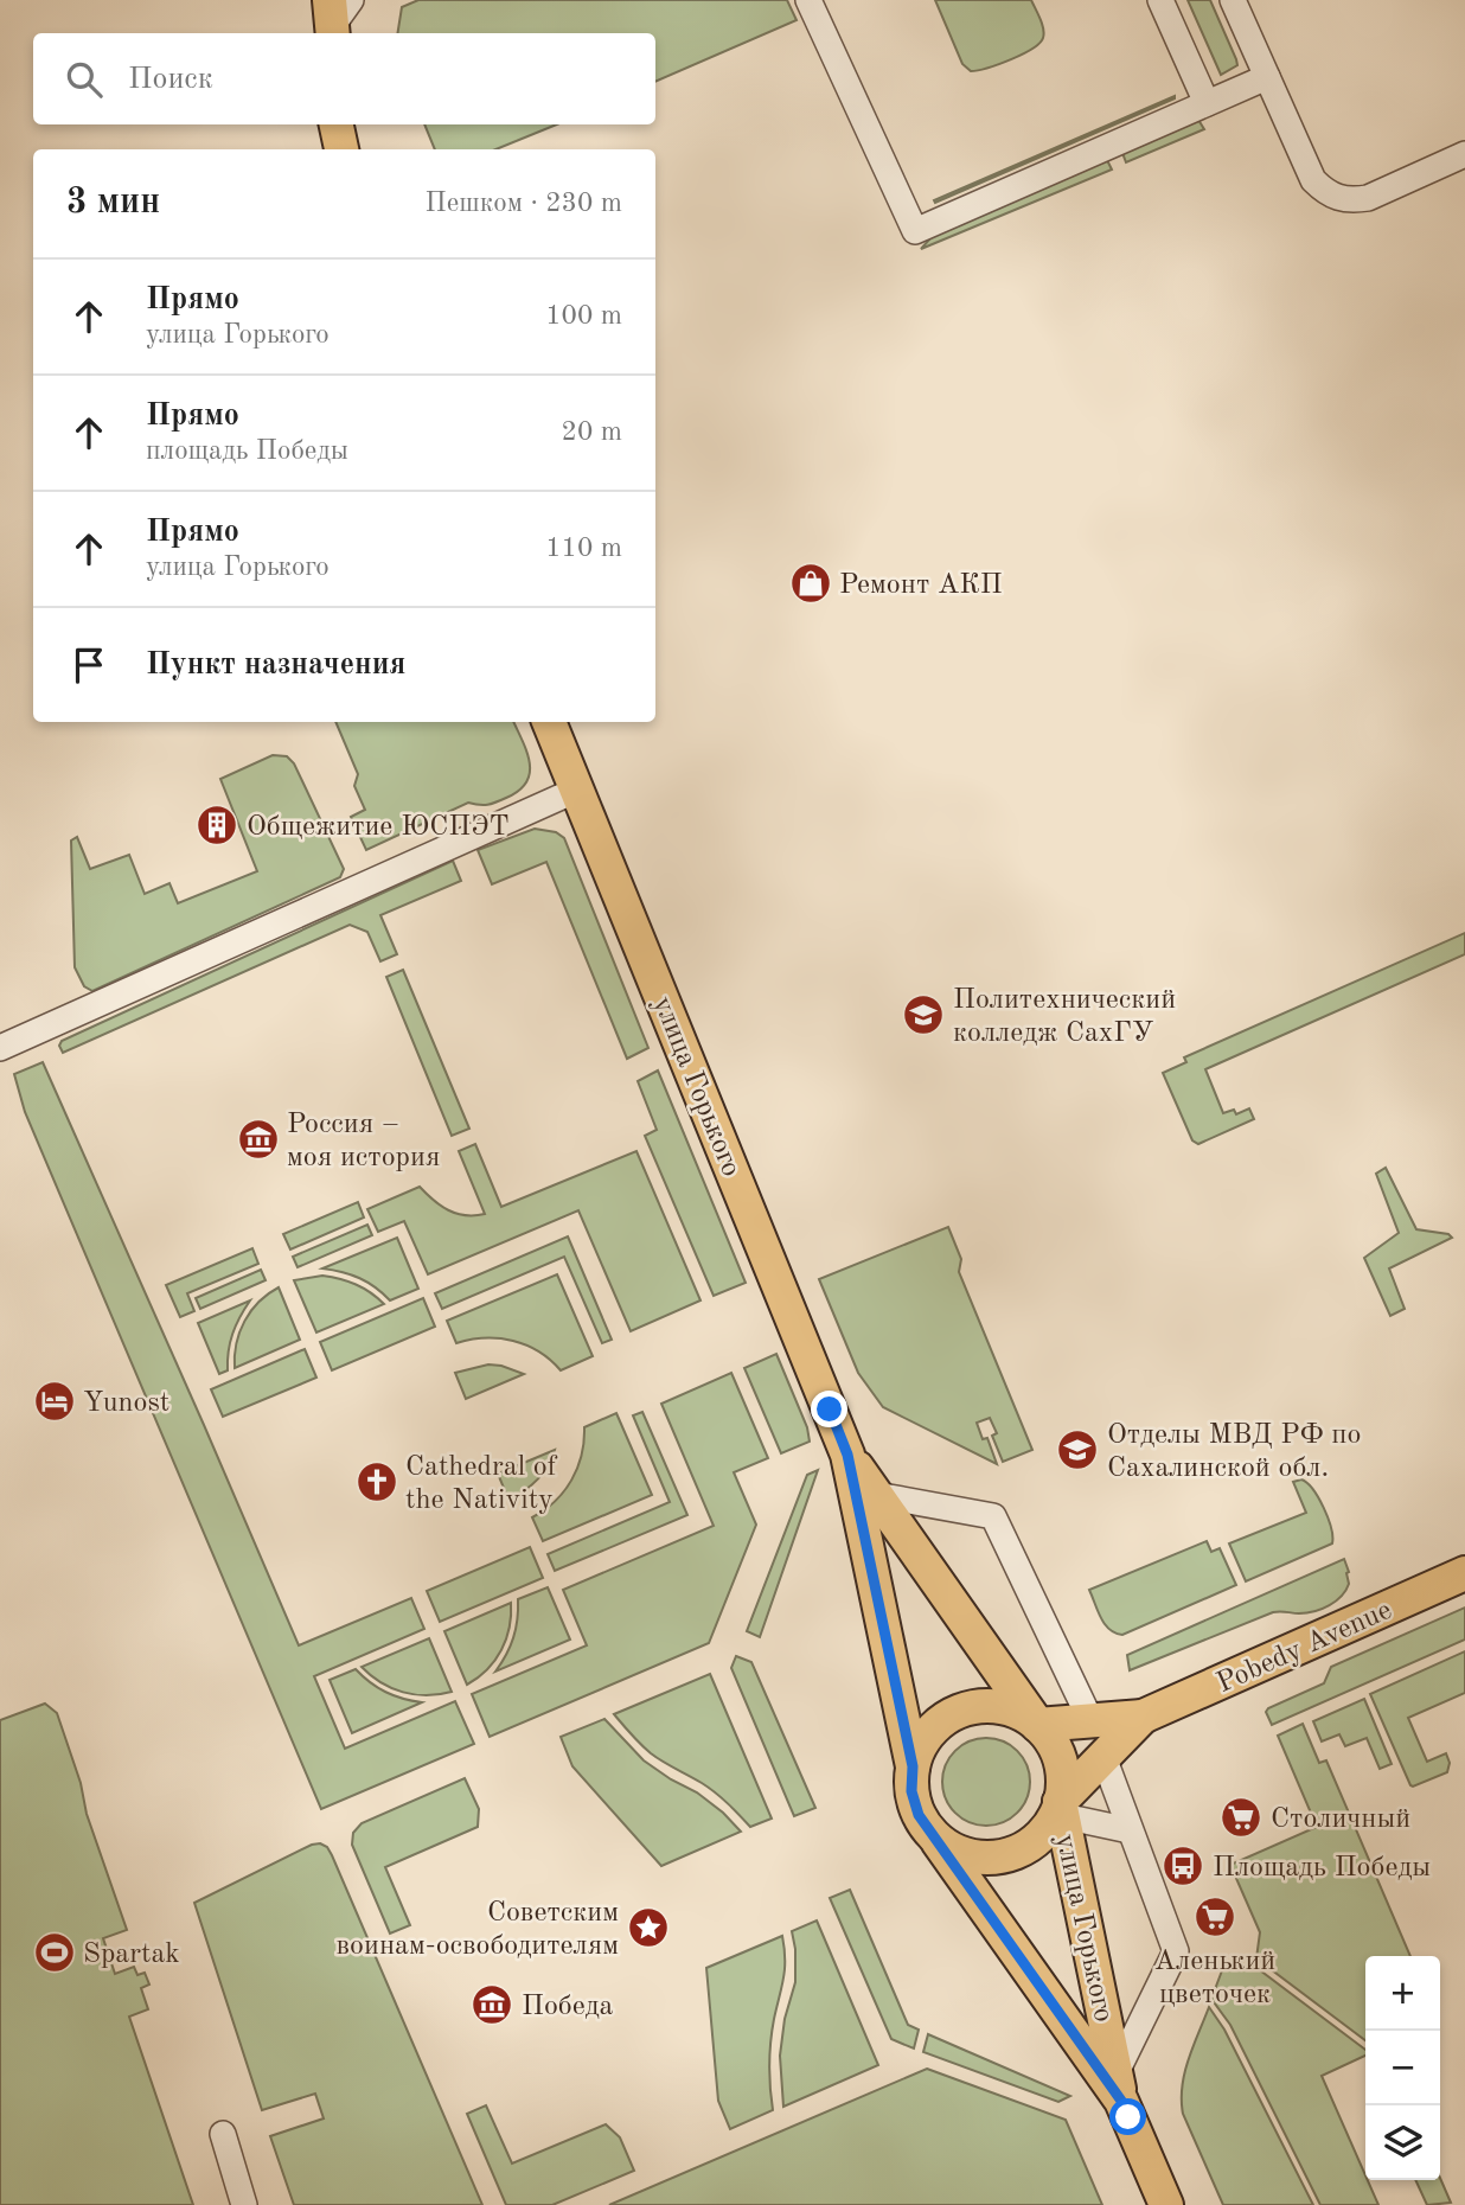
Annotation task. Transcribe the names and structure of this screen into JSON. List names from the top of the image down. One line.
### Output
{"streets":{"main road":["улица Горького","Pobedy Avenue"]},"places":{"shop":["Ремонт АКП"],"building":["Общежитие ЮСПЭТ"],"school or university":["Политехнический колледж СахГУ","Отделы МВД РФ по Сахалинской обл."],"museum":["Россия – моя история","Победа"],"hotel":["Yunost"],"church":["Cathedral of the Nativity"],"supermarket":["Столичный","Аленький цветочек"],"bus stop":["Площадь Победы"],"place":["Советским воинам-освободителям"],"sports":["Spartak"]},"page":{"search":"Поиск","heading":["3 мин","Пешком · 230 m"],"list":[["Прямо","улица Горького","100 m"],["Прямо","площадь Победы","20 m"],["Прямо","улица Горького","110 m"],"Пункт назначения"],"map_buttons":["+","−"]}}
